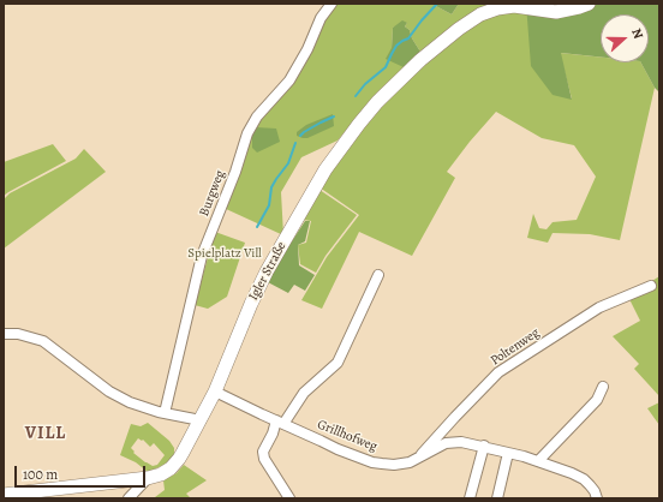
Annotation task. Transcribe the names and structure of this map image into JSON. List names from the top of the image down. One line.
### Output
{"streets":{"main road":["Igler Straße"],"street":["Burgweg","Poltenweg","Grillhofweg"]},"crossings":[["Igler Straße","Grillhofweg"],["Poltenweg","Grillhofweg"]],"districts":["VILL"],"parks":["Spielplatz Vill"],"scale_bar":"100 m","north":"right"}
